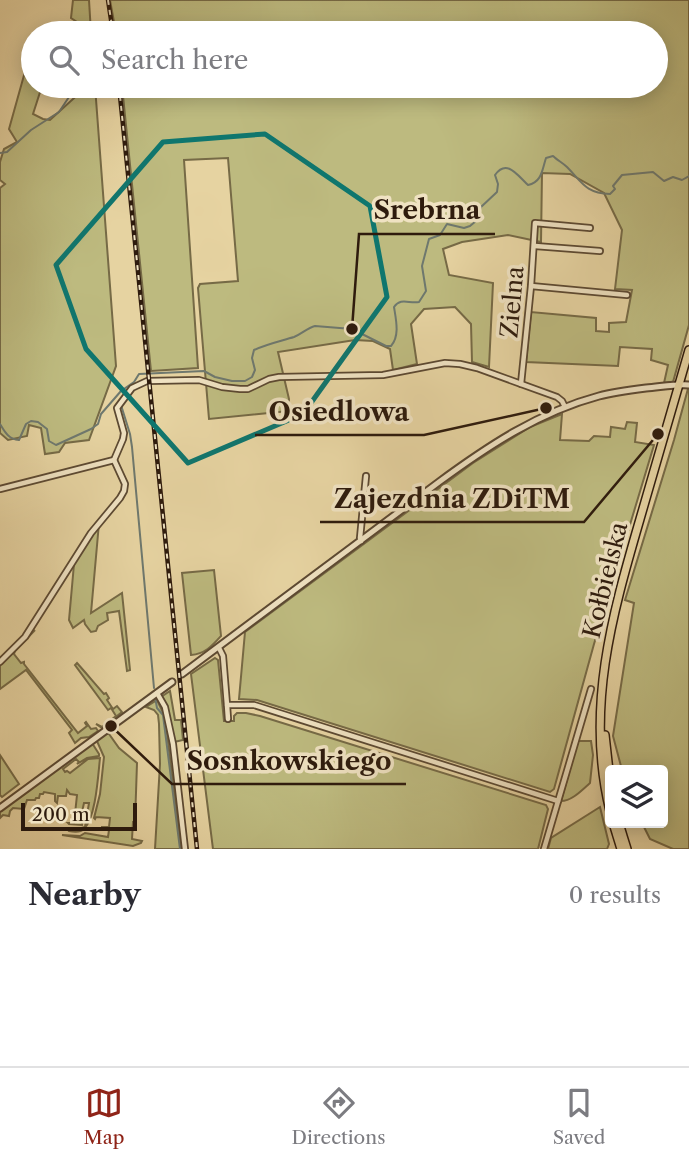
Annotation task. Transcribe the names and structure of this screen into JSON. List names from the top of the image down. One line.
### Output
{"streets":{"main road":["Kołbielska"],"street":["Zielna"]},"places":["Srebrna","Osiedlowa","Zajezdnia ZDiTM","Sosnkowskiego"],"scale_bar":"200 m","page":{"search":"Search here","scale":"200 m","heading":["Nearby","0 results"],"nav":["Map","Directions","Saved"]}}
